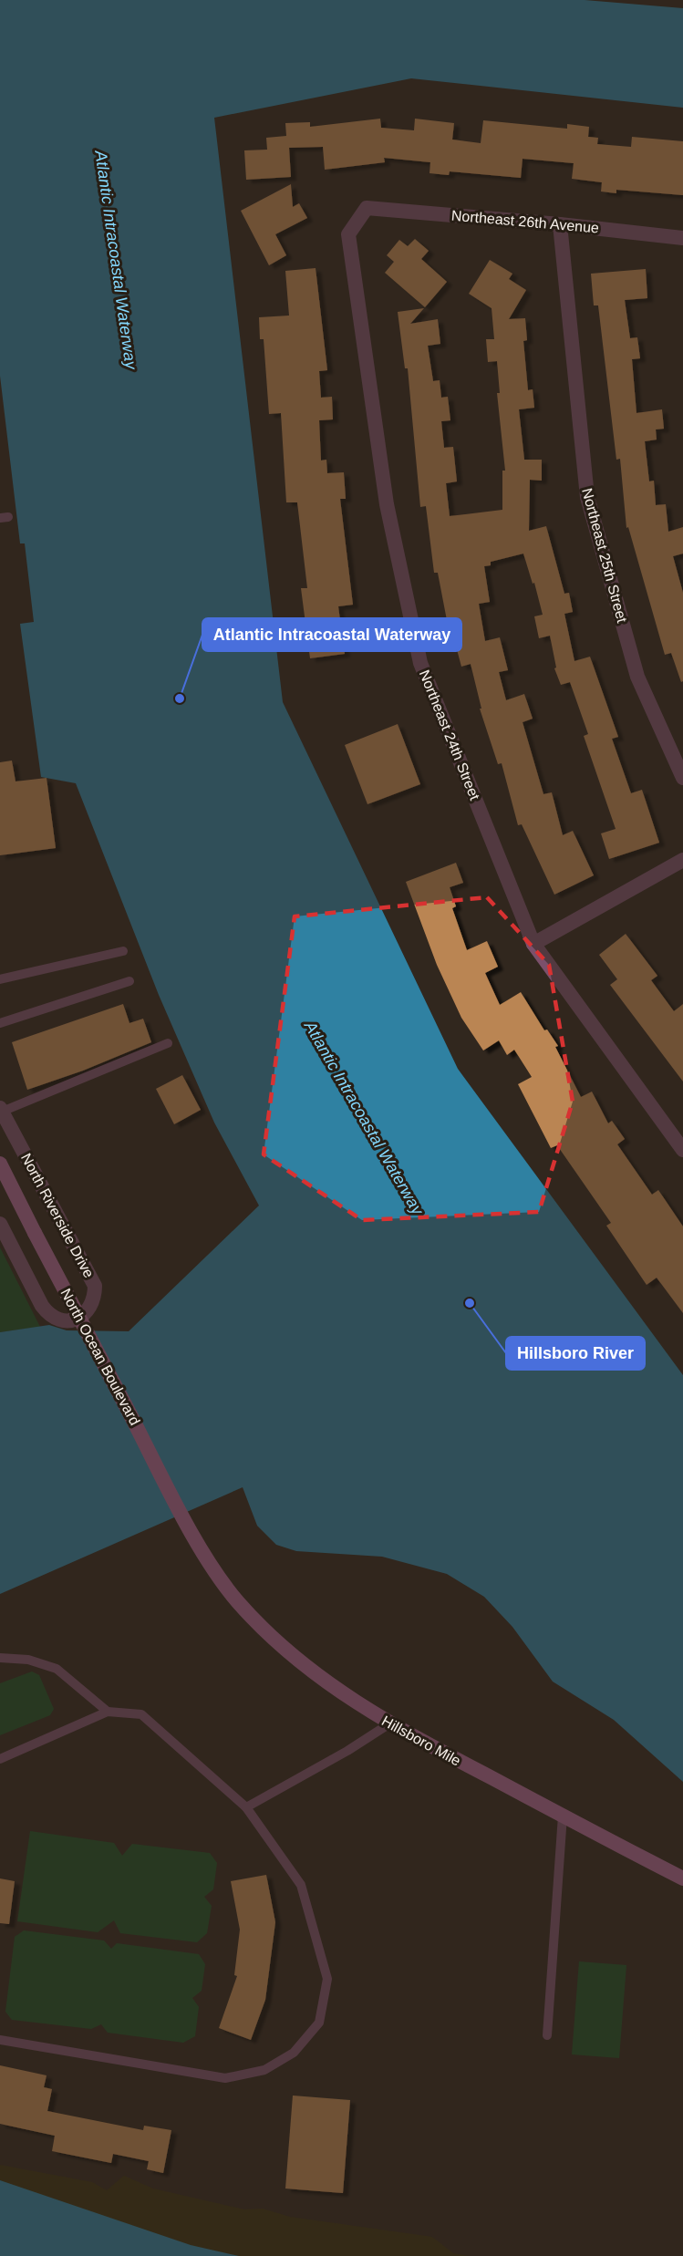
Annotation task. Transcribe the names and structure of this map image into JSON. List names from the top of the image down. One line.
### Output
{"streets":{"main road":["North Ocean Boulevard","Hillsboro Mile"],"street":["Northeast 26th Avenue","Northeast 25th Street","Northeast 24th Street","North Riverside Drive"]},"crossings":[["Northeast 26th Avenue","Northeast 25th Street"],["Northeast 26th Avenue","Northeast 24th Street"],["North Ocean Boulevard","Hillsboro Mile"]],"water":["Atlantic Intracoastal Waterway"],"places":["Atlantic Intracoastal Waterway","Hillsboro River"]}
